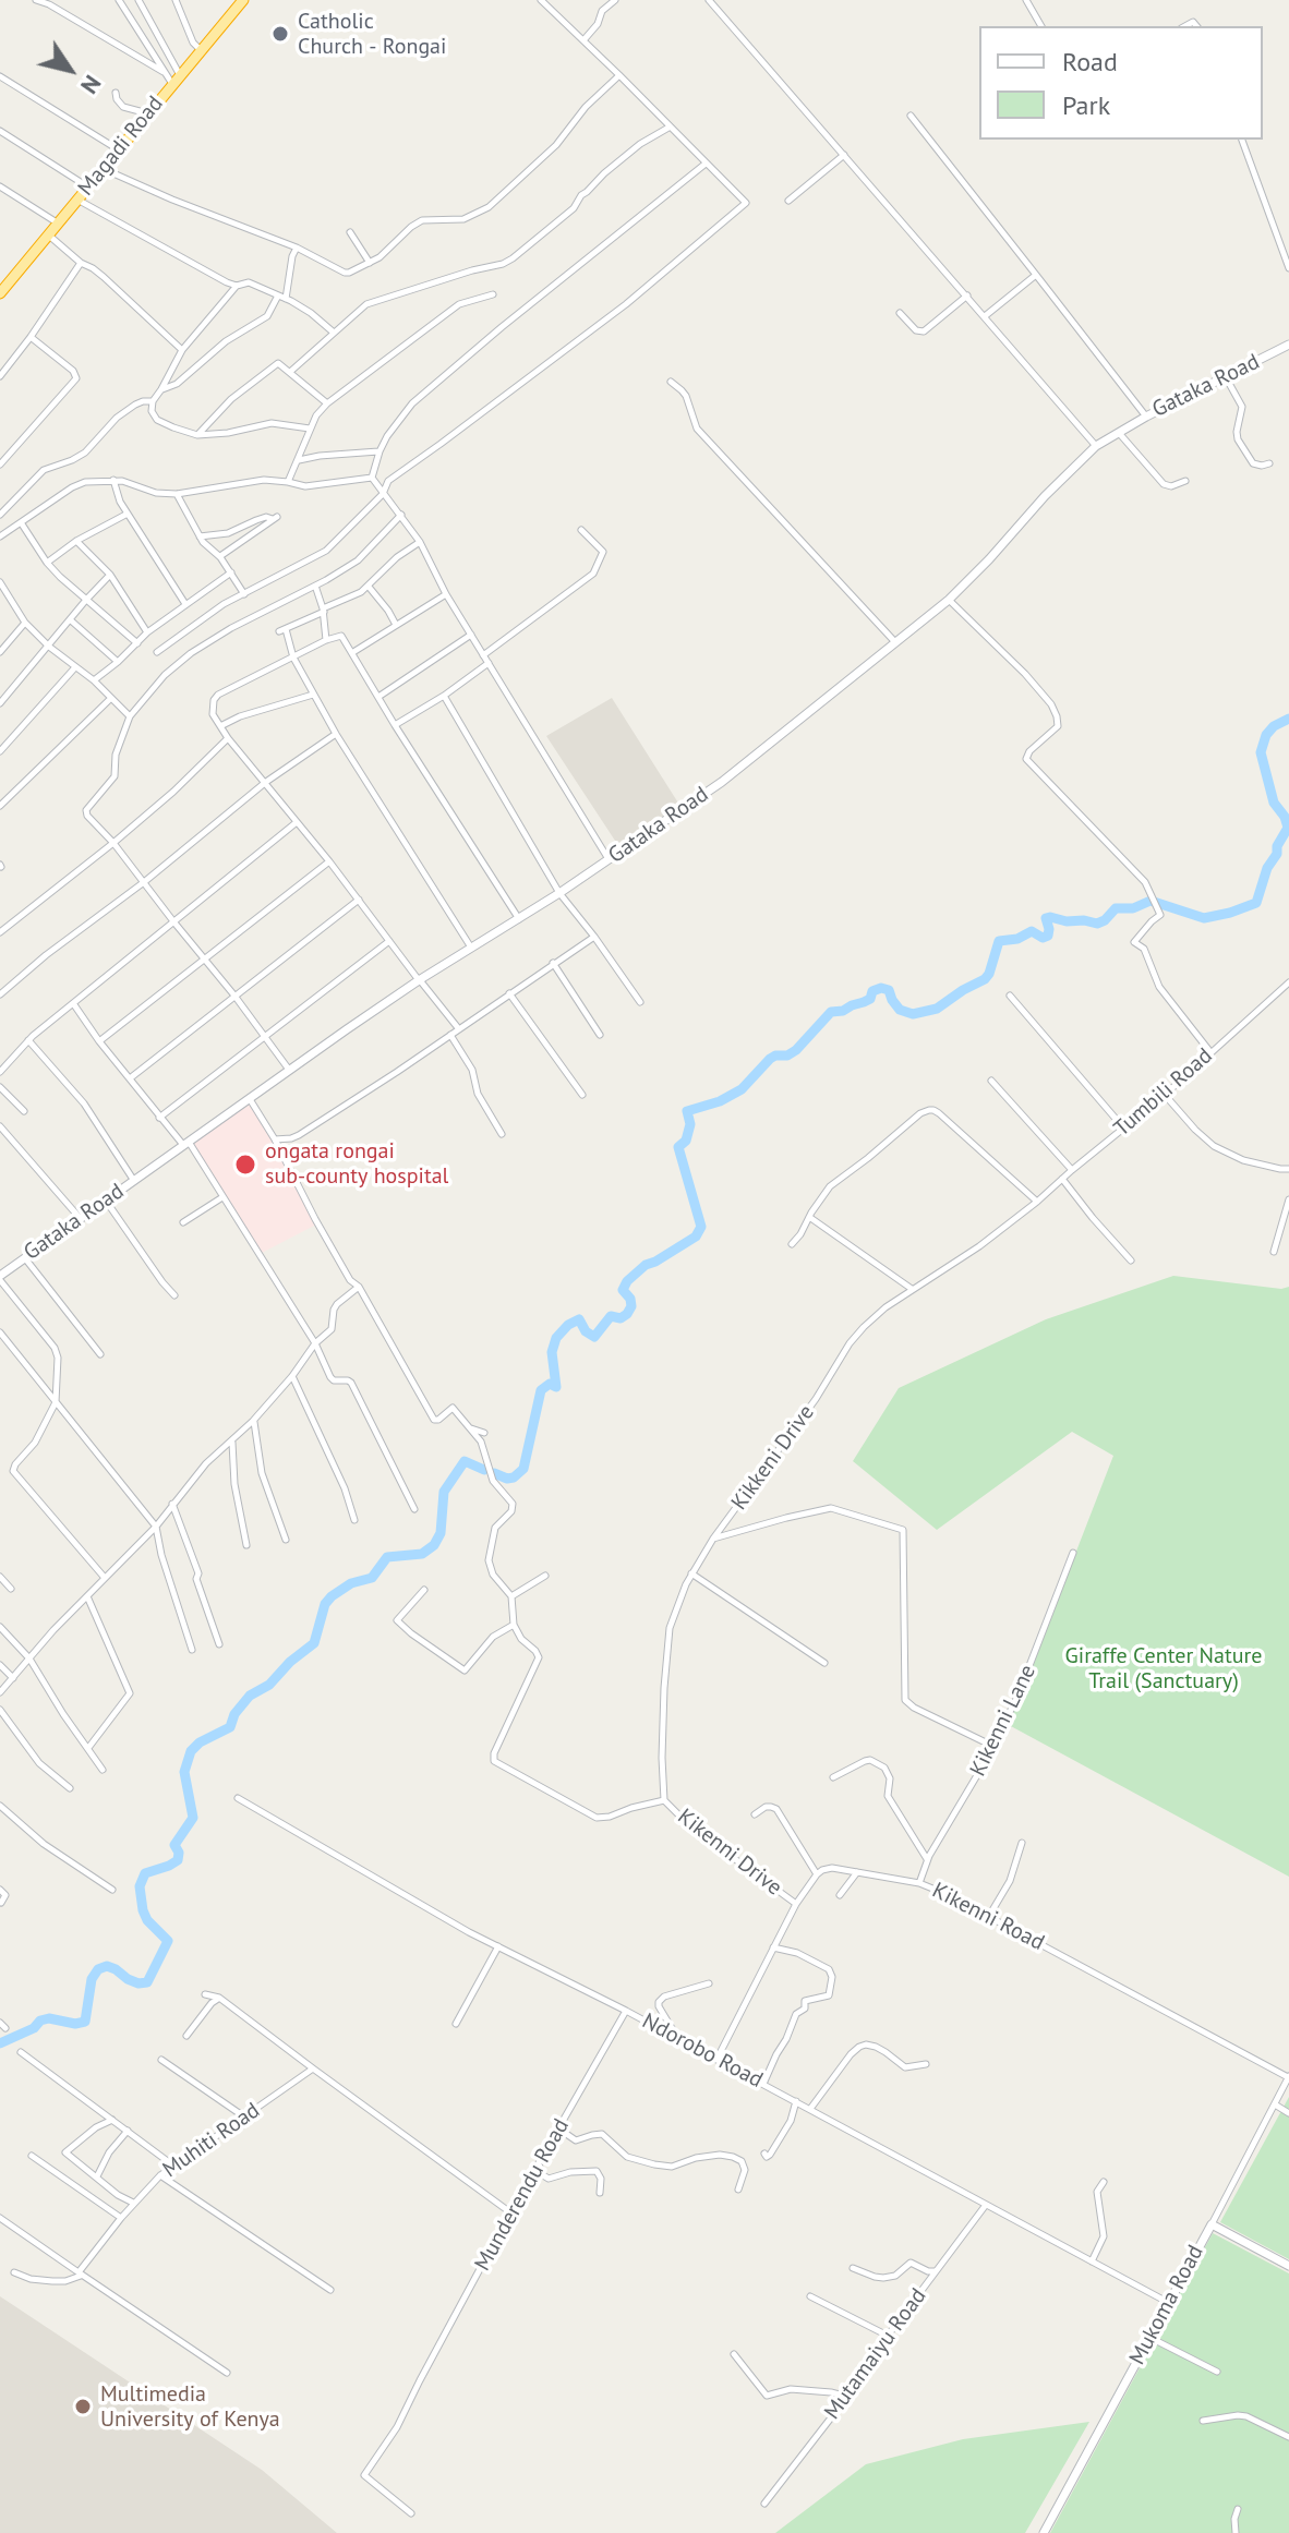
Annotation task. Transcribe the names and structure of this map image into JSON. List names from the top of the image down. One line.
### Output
{"streets":{"highway":["Magadi Road"],"street":["Gataka Road","Tumbili Road","Kikkeni Drive","Kikenni Lane","Kikenni Drive","Kikenni Road","Ndorobo Road","Muhiti Road","Munderendu Road","Mukoma Road","Mutamaiyu Road"]},"crossings":[["Tumbili Road","Kikkeni Drive"],["Kikkeni Drive","Kikenni Drive"],["Kikenni Lane","Kikenni Road"],["Kikenni Road","Mukoma Road"],["Ndorobo Road","Munderendu Road"],["Ndorobo Road","Mukoma Road"],["Ndorobo Road","Mutamaiyu Road"]],"parks":["Giraffe Center Nature Trail (Sanctuary)"],"places":["Catholic Church - Rongai","ongata rongai sub-county hospital","Multimedia University of Kenya"],"legend":["Road","Park"],"north":"bottom right"}
